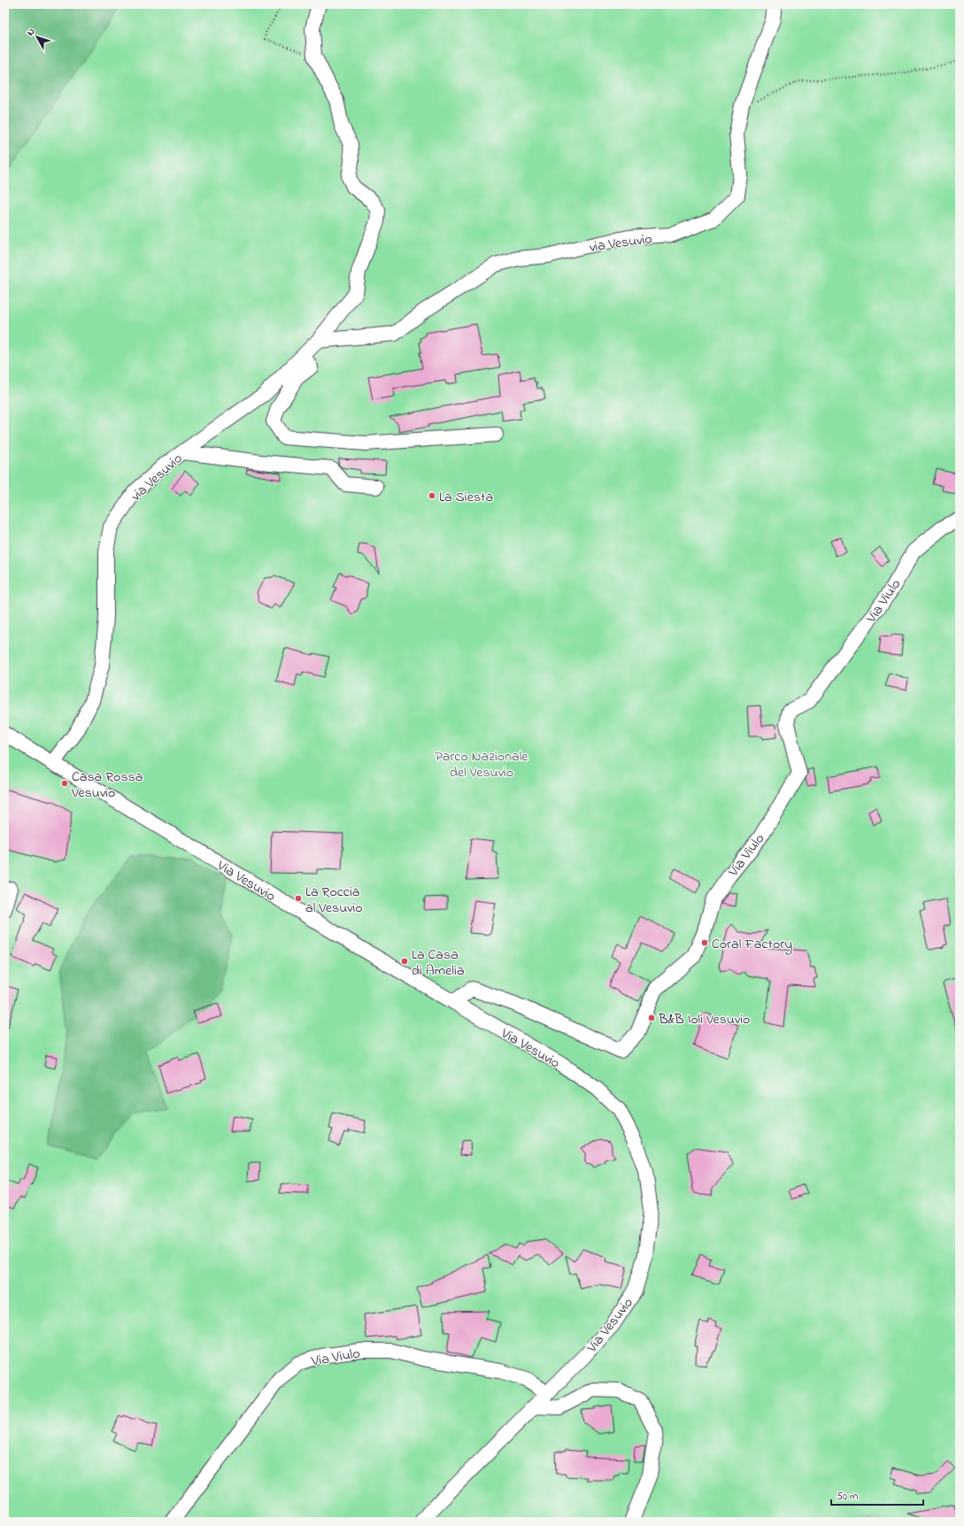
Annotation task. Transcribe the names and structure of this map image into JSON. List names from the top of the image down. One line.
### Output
{"streets":{"street":["via Vesuvio","Via Viulo","Via Vesuvio"]},"crossings":[["via Vesuvio","Via Vesuvio"],["Via Viulo","Via Vesuvio"]],"parks":["Parco Nazionale del Vesuvio"],"places":["La Siesta","Casa Rossa Vesuvio","La Roccia al Vesuvio","Coral Factory","La Casa di Amelia","B&B Iolì Vesuvio"],"scale_bar":"50 m","north":"top left"}
